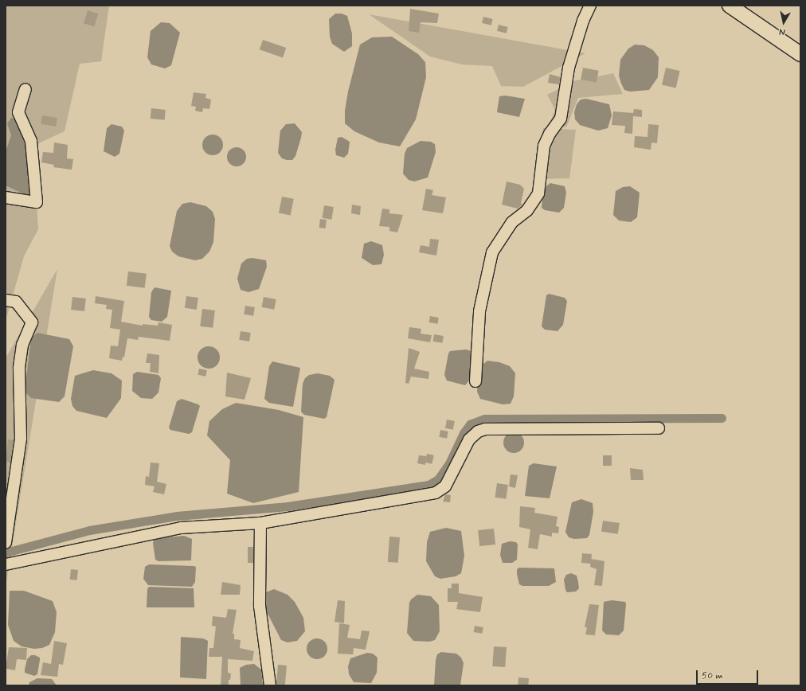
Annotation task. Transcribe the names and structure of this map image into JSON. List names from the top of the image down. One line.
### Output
{"scale_bar":"50 m","north":"bottom"}
